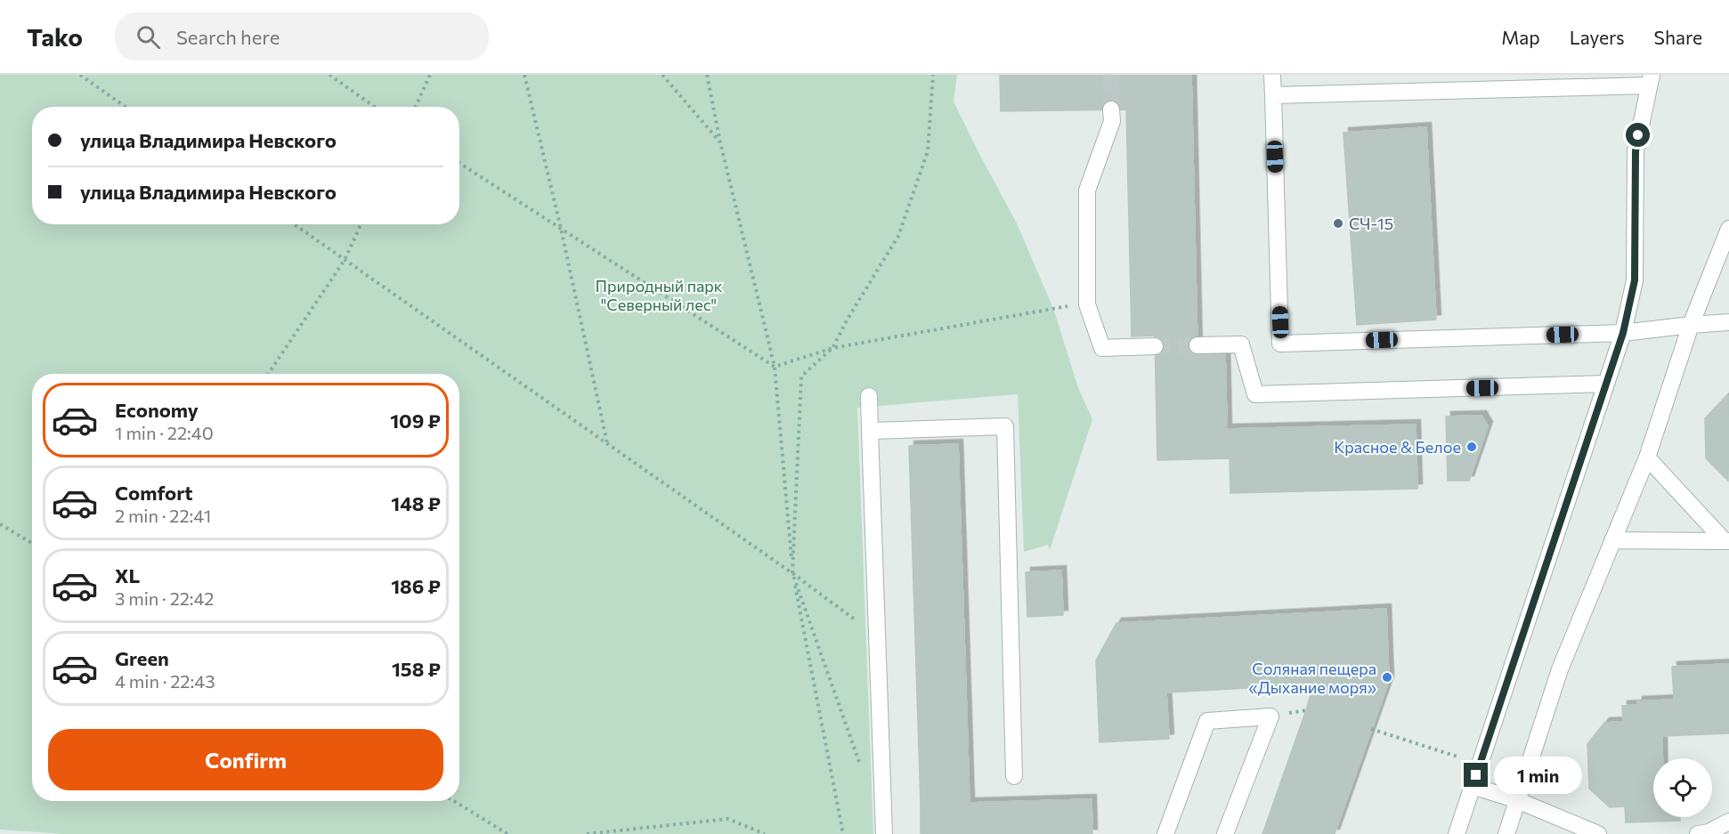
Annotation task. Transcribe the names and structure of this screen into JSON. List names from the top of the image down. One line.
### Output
{"parks":["Природный парк \"Северный лес\""],"places":["СЧ-15","Красное & Белое","Соляная пещера «Дыхание моря»"],"page":{"header":"Tako","search":"Search here","nav":["Map","Layers","Share"],"banner":["улица Владимира Невского","улица Владимира Невского"],"list":[{"name":"Economy","note":"1 min · 22:40","value":"109 ₽"},{"name":"Comfort","note":"2 min · 22:41","value":"148 ₽"},{"name":"XL","note":"3 min · 22:42","value":"186 ₽"},{"name":"Green","note":"4 min · 22:43","value":"158 ₽"}],"buttons":"Confirm","bubble":"1 min"}}
